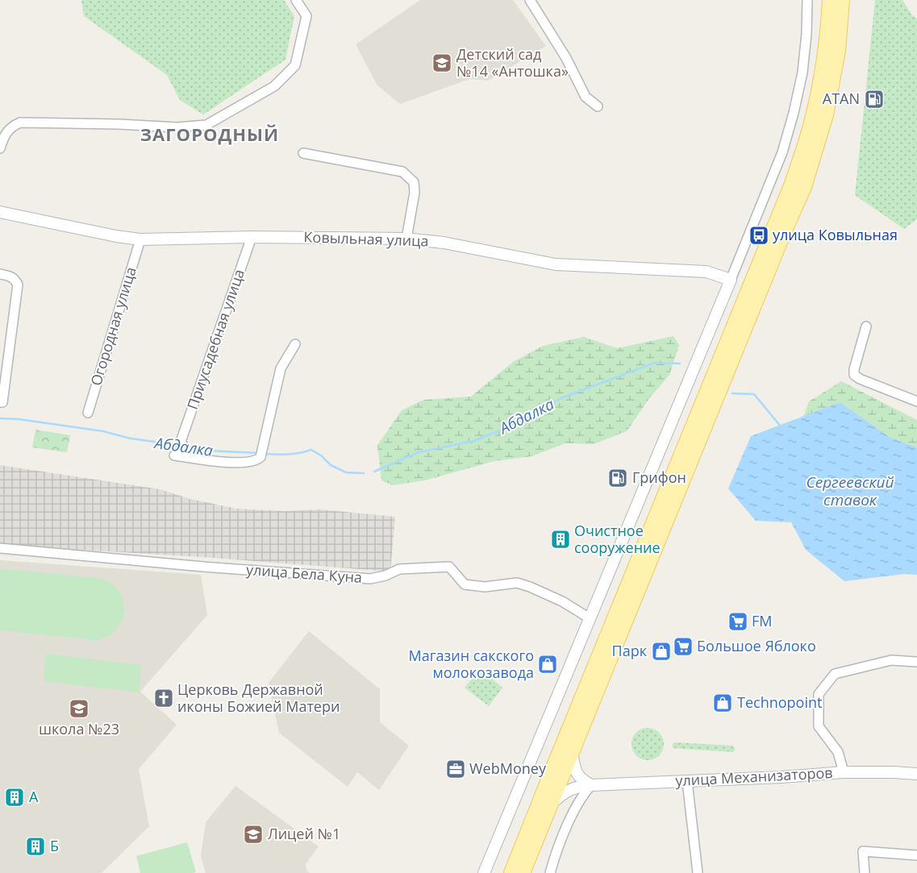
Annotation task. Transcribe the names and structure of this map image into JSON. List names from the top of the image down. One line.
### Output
{"streets":{"street":["Ковыльная улица","Огородная улица","Приусадебная улица","улица Бела Куна","улица Механизаторов"]},"crossings":[["Ковыльная улица","Огородная улица"],["Ковыльная улица","Приусадебная улица"]],"districts":["ЗАГОРОДНЫЙ"],"water":["Абдалка","Сергеевский ставок"],"places":{"school or university":["Детский сад №14 «Антошка»","школа №23","Лицей №1"],"fuel station":["ATAN","Грифон"],"bus stop":["улица Ковыльная"],"building":["Очистное сооружение","А","Б"],"supermarket":["FM","Большое Яблоко"],"shop":["Парк","Магазин сакского молокозавода","Technopoint"],"church":["Церковь Державной иконы Божией Матери"],"office":["WebMoney"]}}
